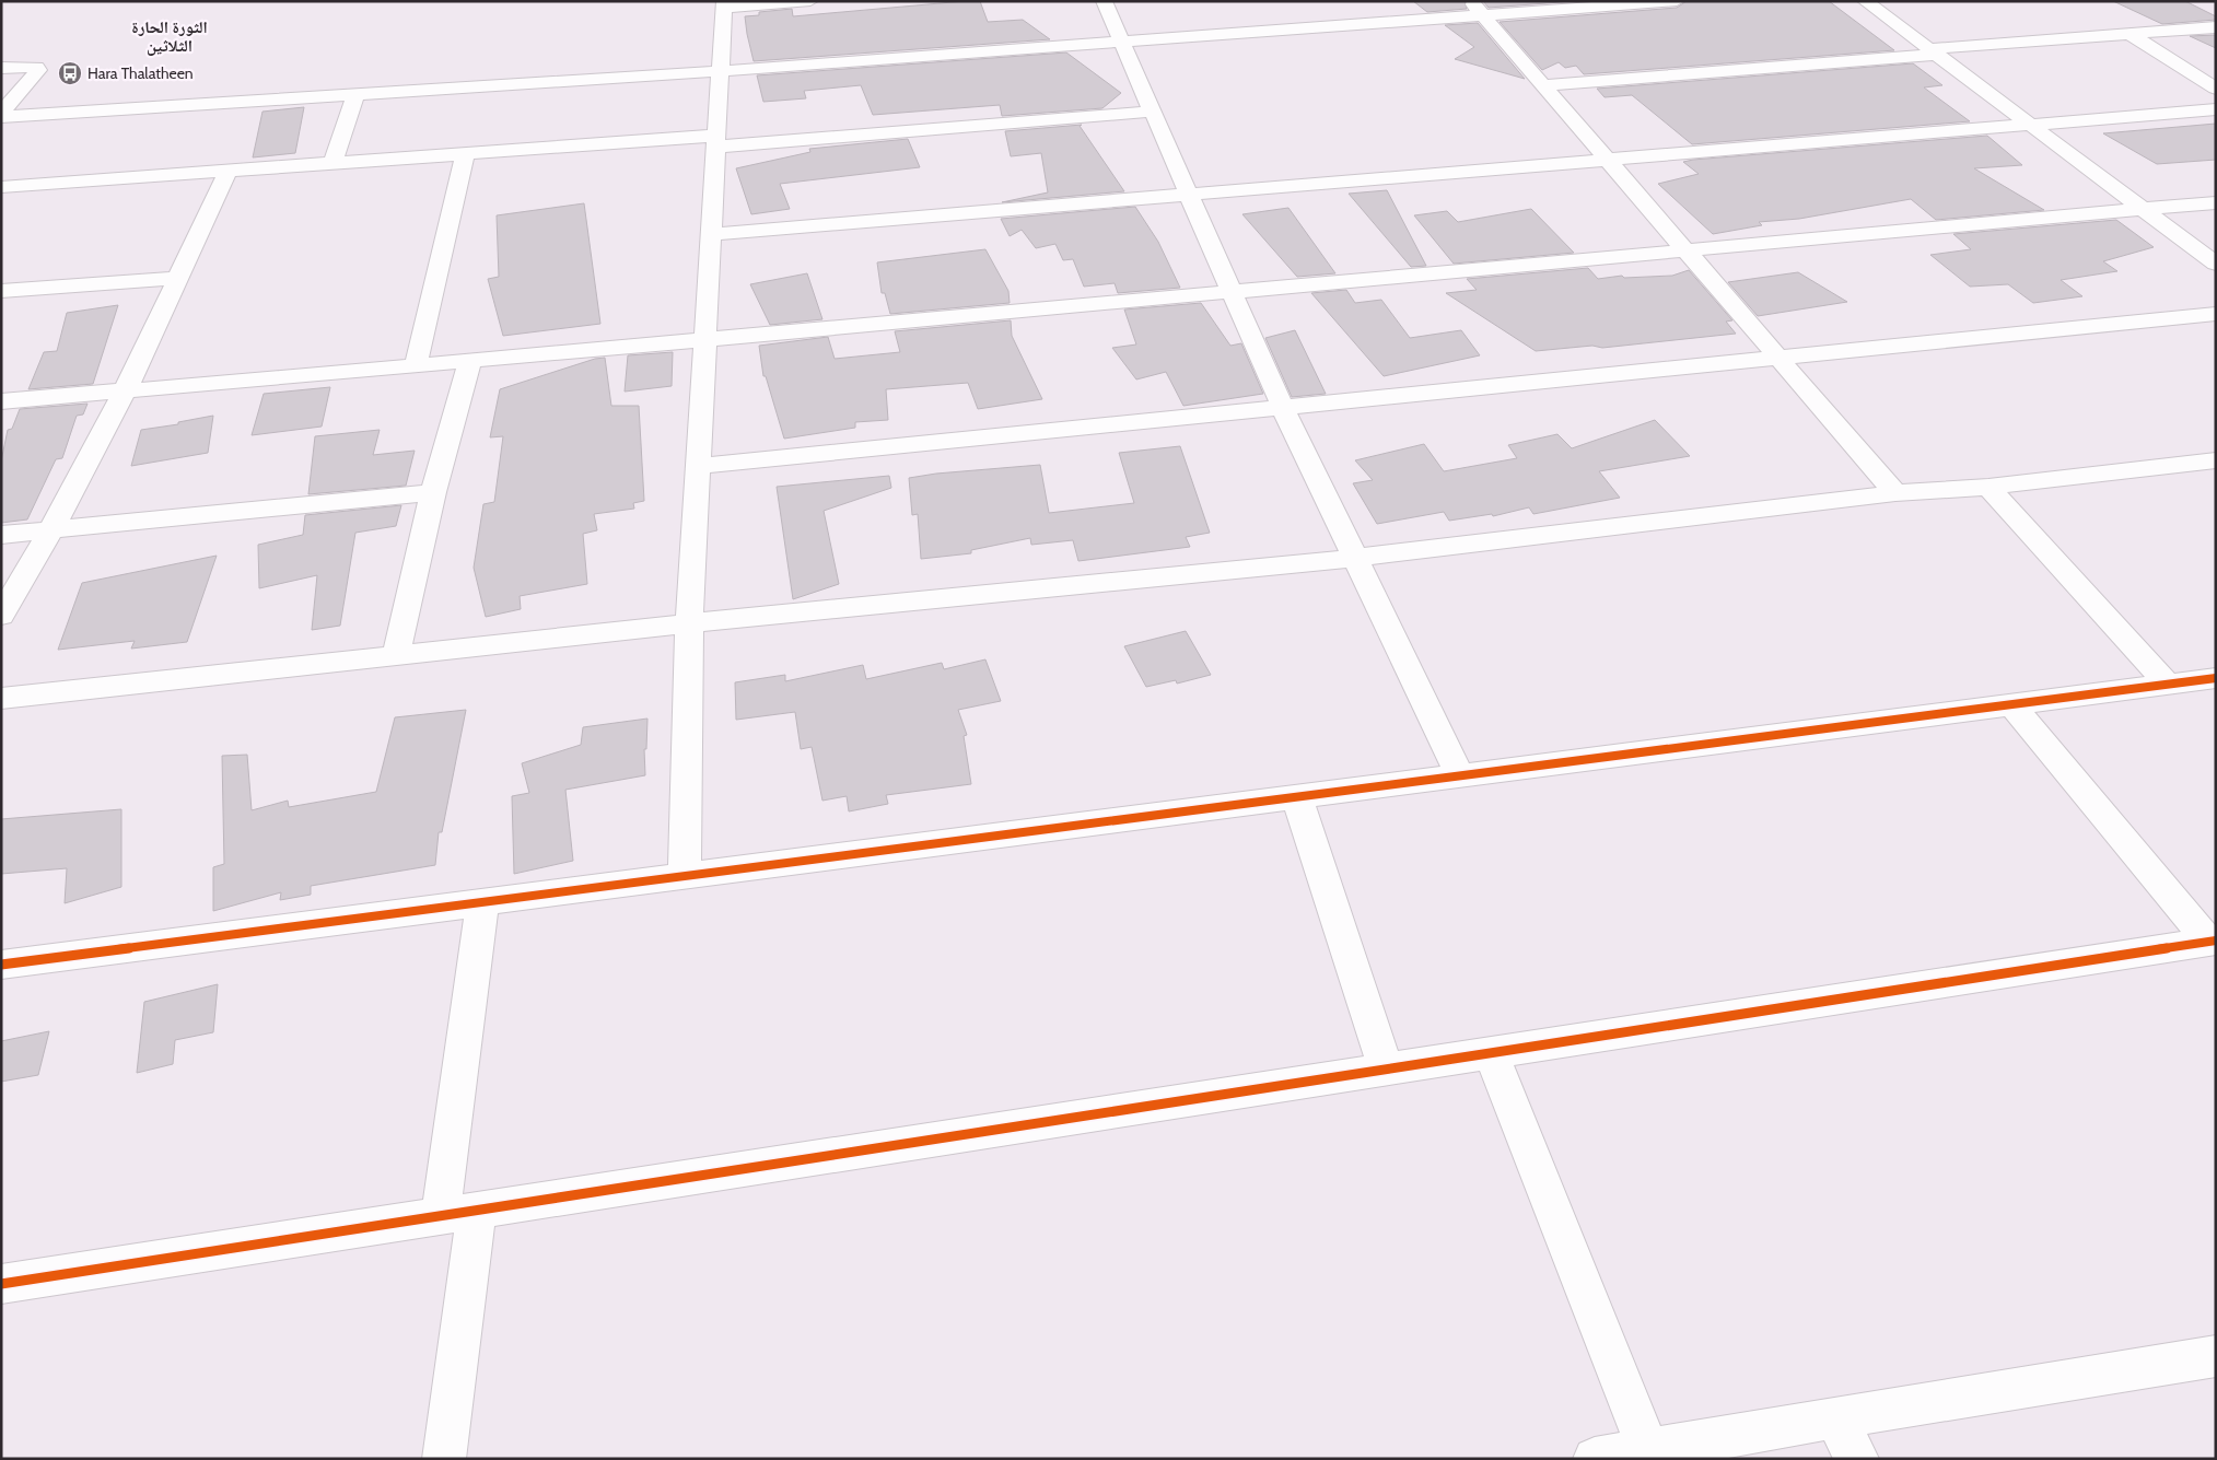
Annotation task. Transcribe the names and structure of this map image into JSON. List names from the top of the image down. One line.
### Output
{"districts":["الثورة الحارة الثلاثين"],"places":{"bus stop":["Hara Thalatheen"]}}
